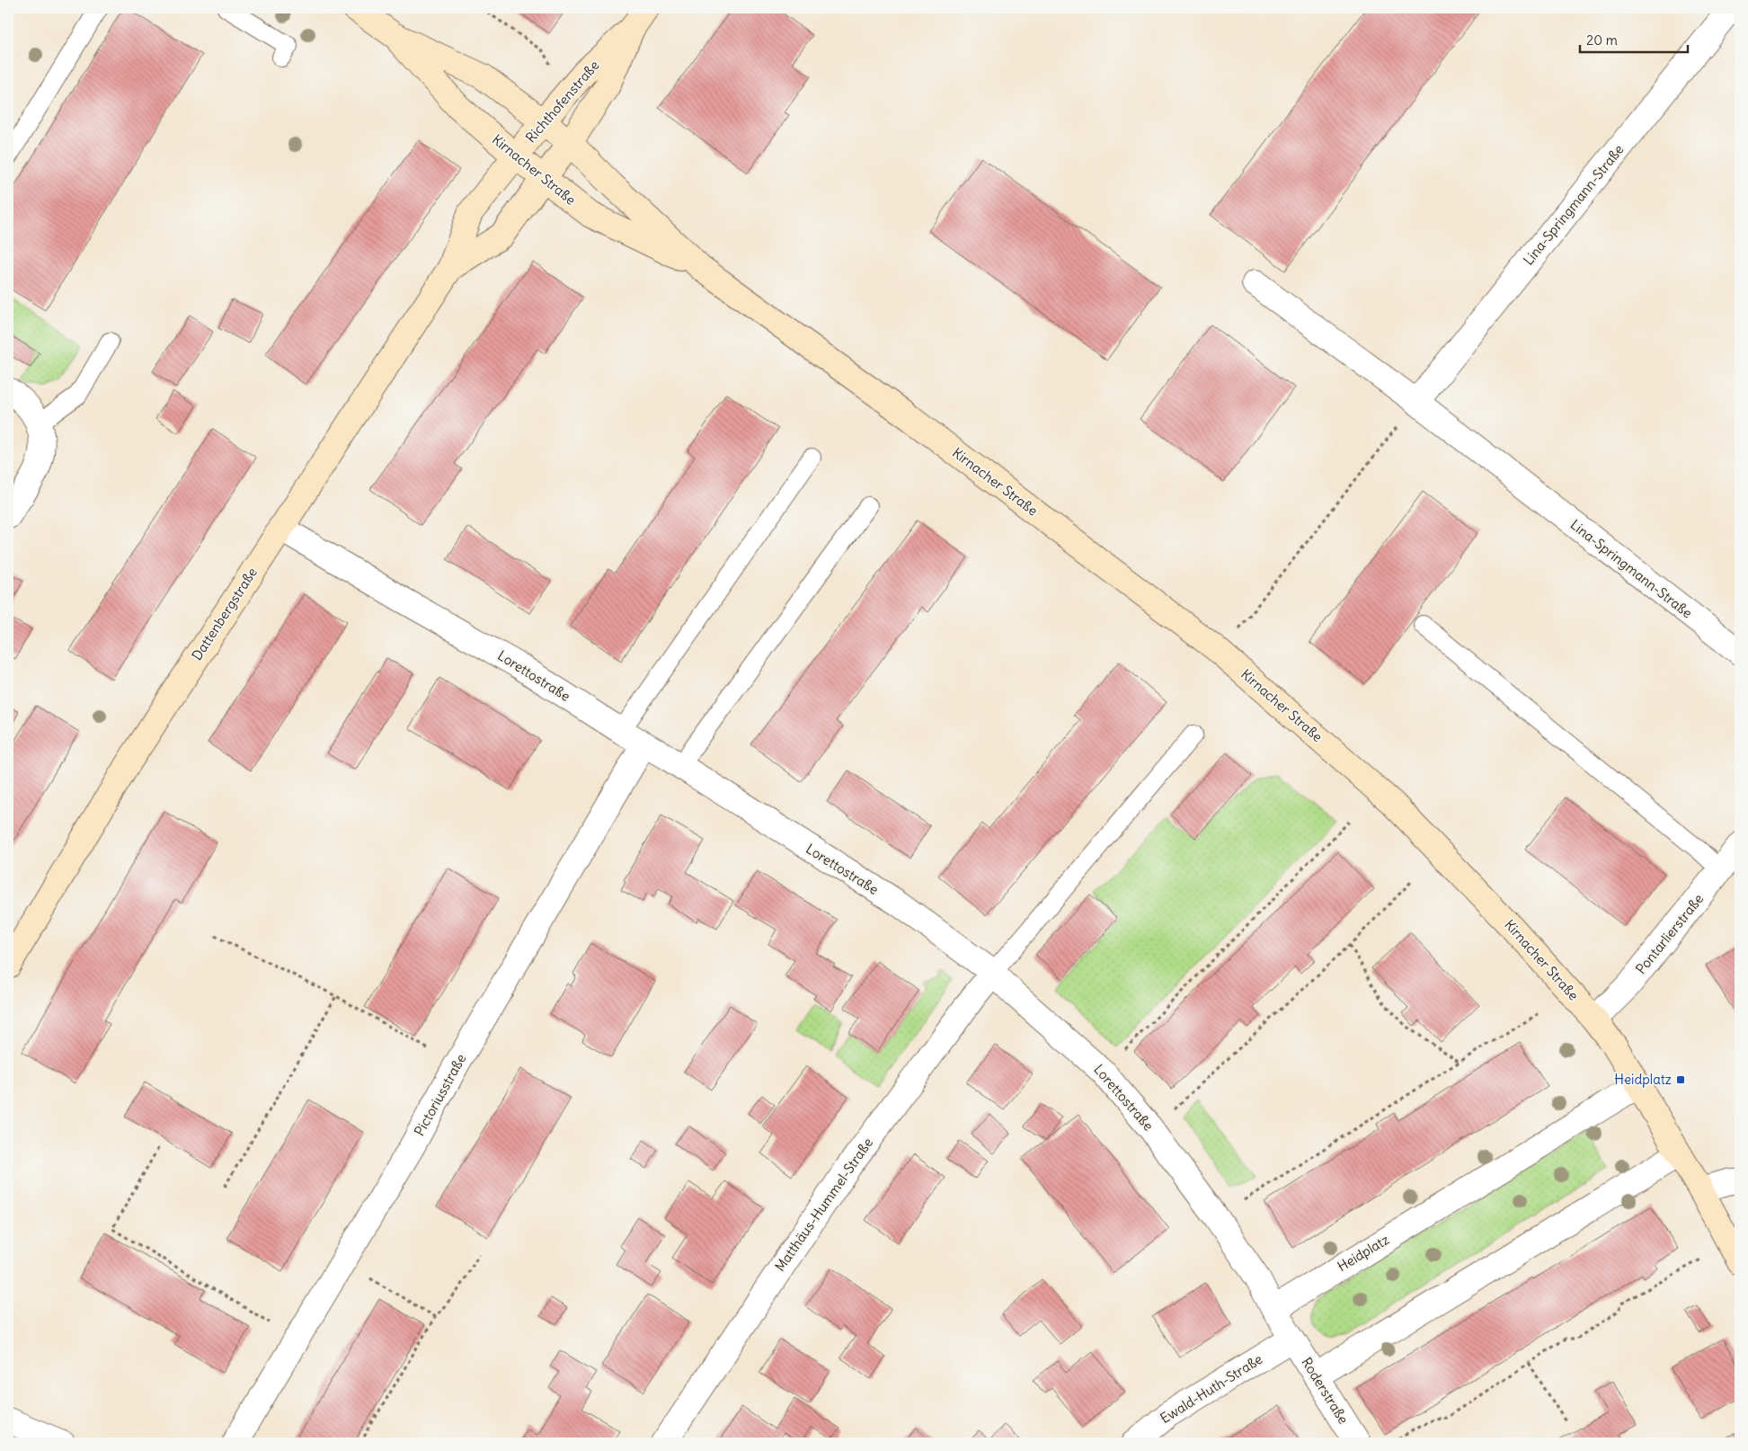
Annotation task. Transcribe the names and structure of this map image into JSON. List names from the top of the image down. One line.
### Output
{"streets":{"main road":["Richthofenstraße","Kirnacher Straße","Dattenbergstraße"],"street":["Lina-Springmann-Straße","Lorettostraße","Pontarlierstraße","Pictoriusstraße","Matthäus-Hummel-Straße","Heidplatz","Ewald-Huth-Straße","Roderstraße"]},"crossings":[["Richthofenstraße","Kirnacher Straße"],["Richthofenstraße","Dattenbergstraße"],["Kirnacher Straße","Dattenbergstraße"],["Kirnacher Straße","Pontarlierstraße"],["Kirnacher Straße","Heidplatz"],["Dattenbergstraße","Lorettostraße"],["Lorettostraße","Pictoriusstraße"],["Lorettostraße","Matthäus-Hummel-Straße"],["Lorettostraße","Heidplatz"],["Lorettostraße","Ewald-Huth-Straße"],["Lorettostraße","Roderstraße"],["Ewald-Huth-Straße","Roderstraße"]],"places":{"transit":["Heidplatz"]},"scale_bar":"20 m"}
